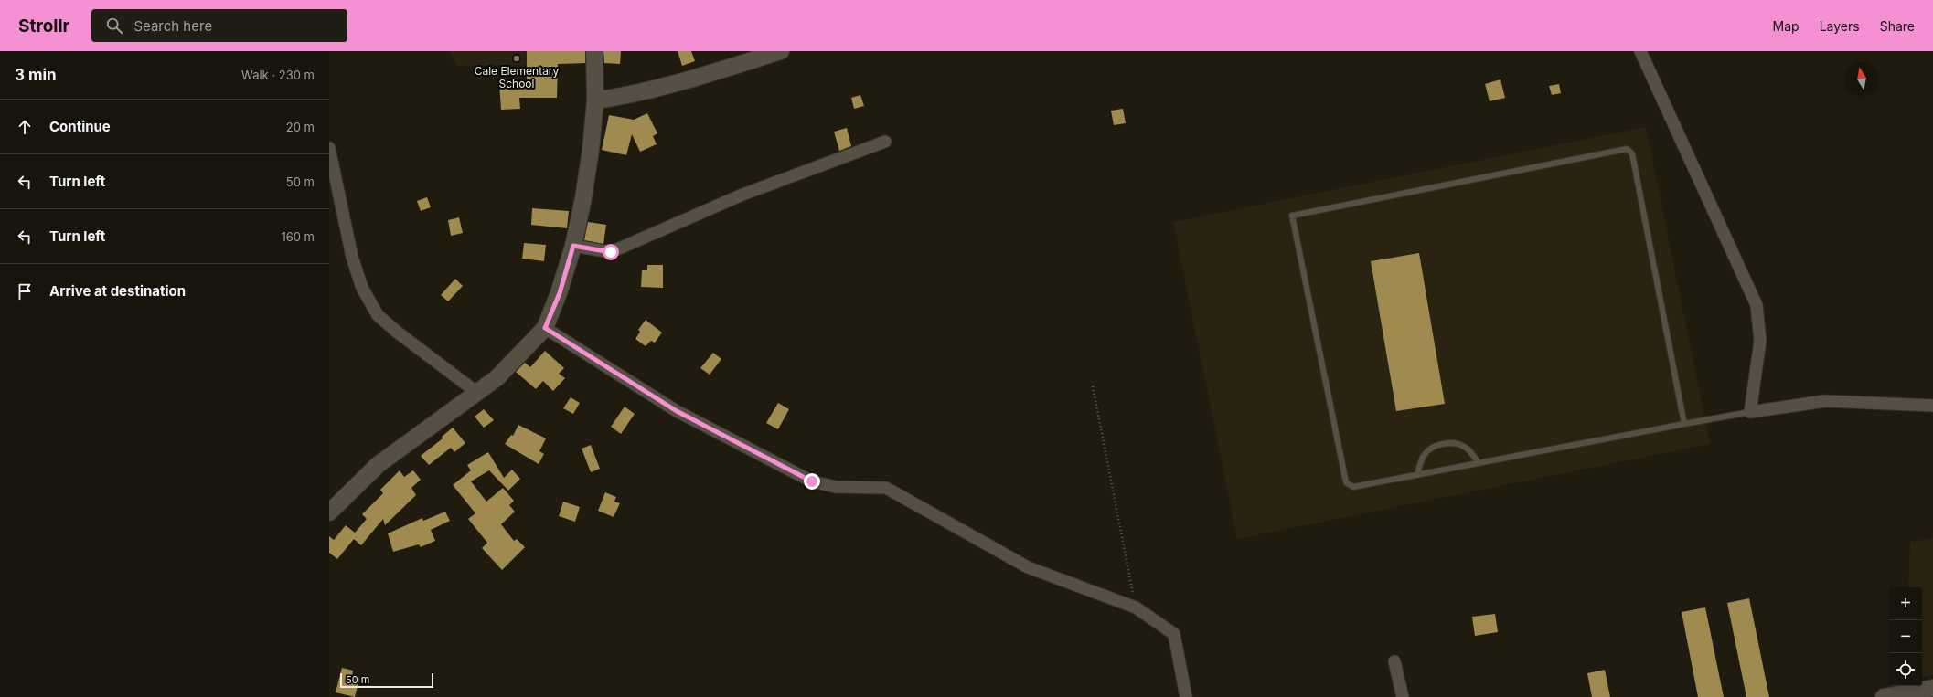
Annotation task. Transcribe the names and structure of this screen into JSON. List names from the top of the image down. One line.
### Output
{"places":["Cale Elementary School"],"scale_bar":"50 m","north":"top","page":{"header":"Strollr","search":"Search here","nav":["Map","Layers","Share"],"heading":["3 min","Walk · 230 m"],"list":[["Continue","20 m"],["Turn left","50 m"],["Turn left","160 m"],"Arrive at destination"],"map_buttons":["+","−"],"scale":"50 m"}}
